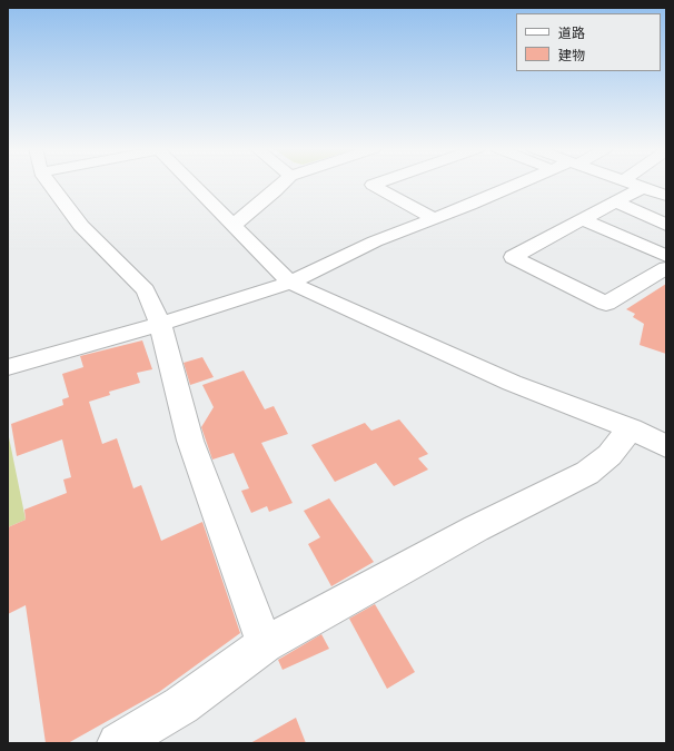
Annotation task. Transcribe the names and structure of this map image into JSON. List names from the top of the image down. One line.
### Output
{"legend":["道路","建物"]}
